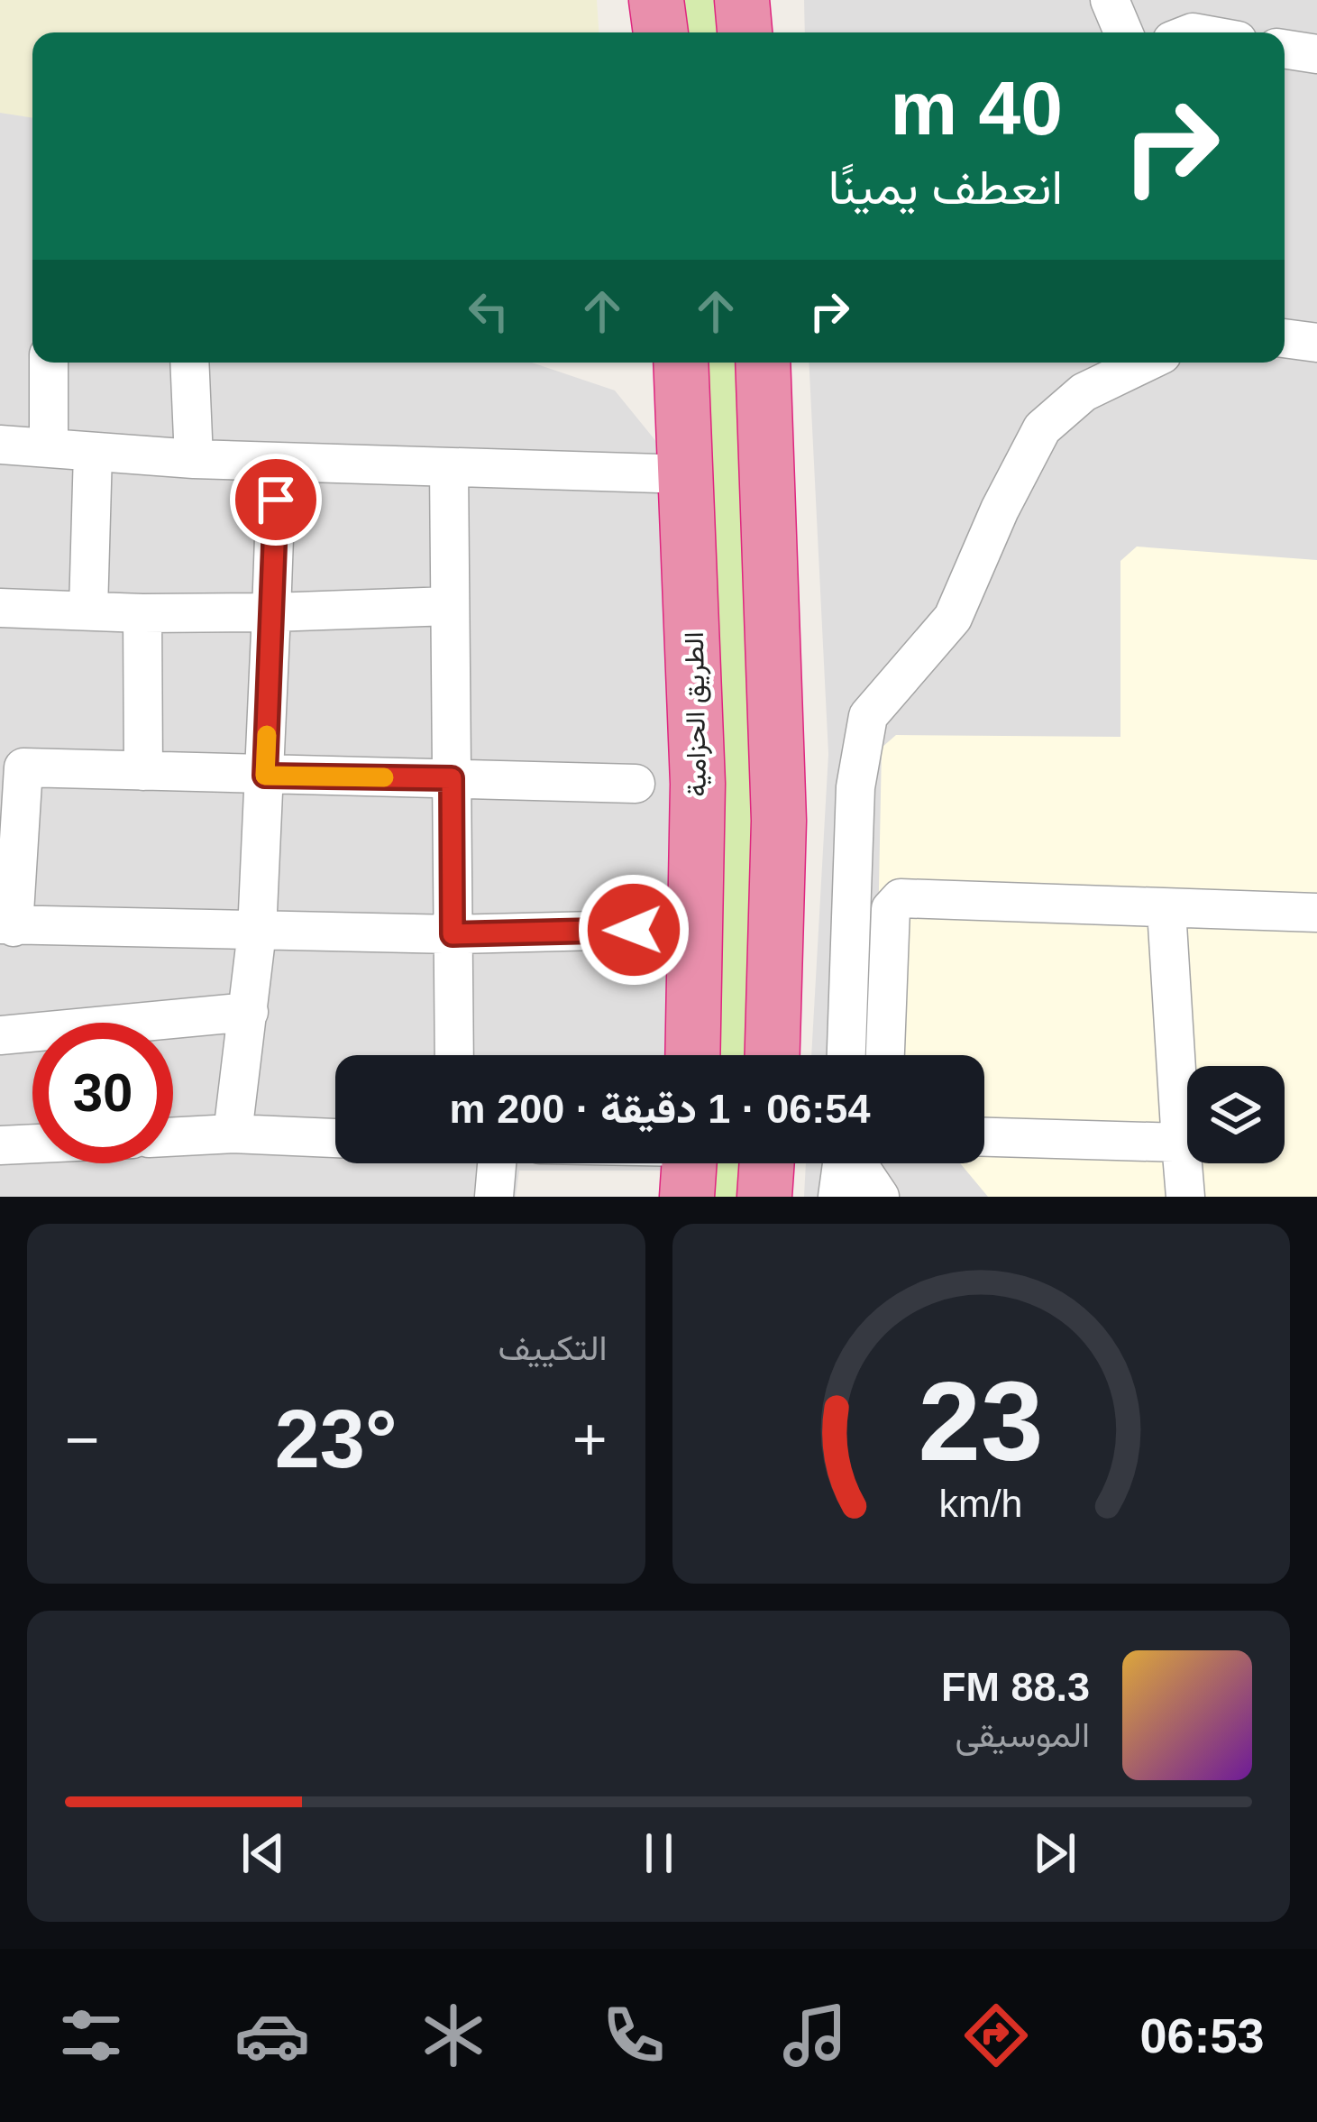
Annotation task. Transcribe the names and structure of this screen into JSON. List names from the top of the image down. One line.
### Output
{"streets":{"highway":["الطريق الحزامية"]},"page":{"turn":["40 m","انعطف يمينًا"],"limit":"30","trip":"06:54 · 1 دقيقة · 200 m","tile":"التكييف","heat":["−","23°","+"],"song":["88.3 FM","الموسيقى"],"tabs":"06:53","gauge":["23","km/h"]}}
